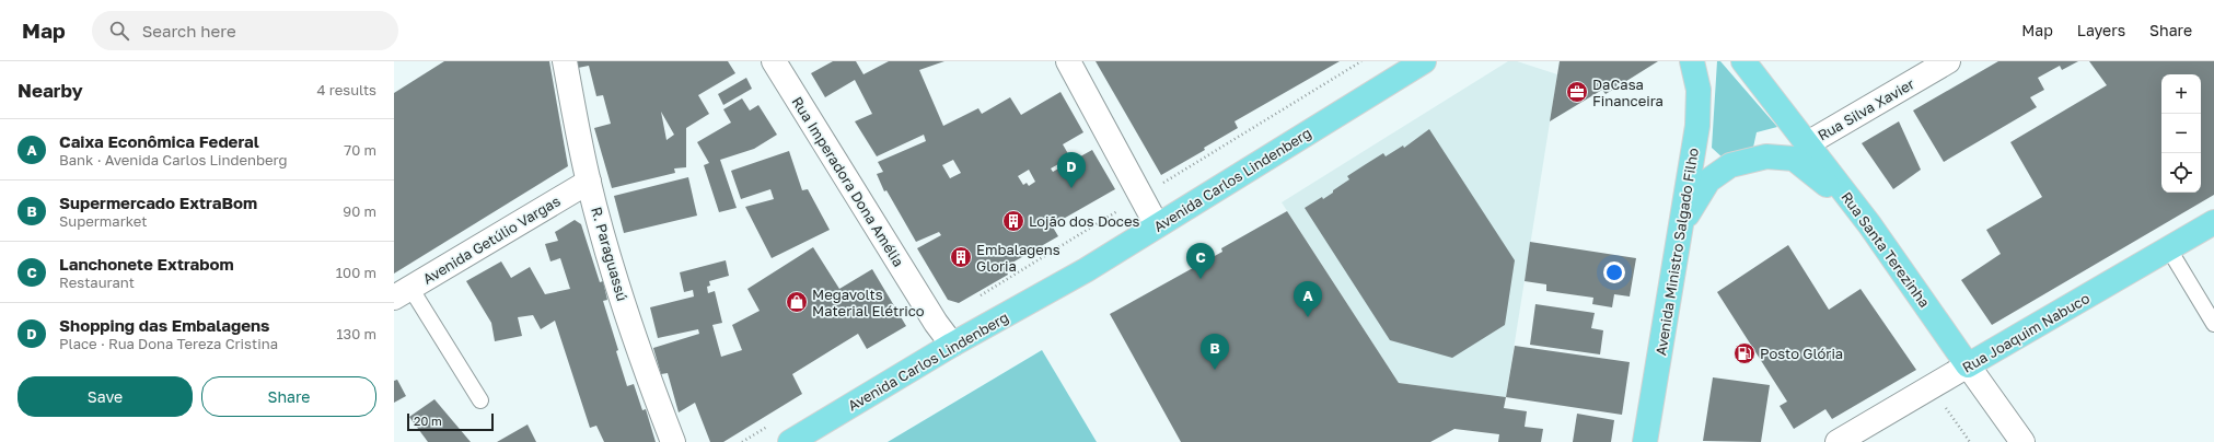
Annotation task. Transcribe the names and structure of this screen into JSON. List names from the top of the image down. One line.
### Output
{"streets":{"main road":["Avenida Carlos Lindenberg","Rua Santa Terezinha","Avenida Ministro Salgado Filho","Rua Joaquim Nabuco"],"street":["Rua Silva Xavier","Rua Imperadora Dona Amélia","Avenida Getúlio Vargas","R. Paraguassú"]},"crossings":[["Rua Silva Xavier","Rua Santa Terezinha"],["Avenida Carlos Lindenberg","Rua Imperadora Dona Amélia"],["Avenida Getúlio Vargas","R. Paraguassú"],["Rua Santa Terezinha","Rua Joaquim Nabuco"]],"places":{"office":["DaCasa Financeira"],"building":["Lojão dos Doces","Embalagens Gloria"],"shop":["Megavolts Material Elétrico"],"fuel station":["Posto Glória"]},"scale_bar":"20 m","page":{"header":"Map","search":"Search here","nav":["Map","Layers","Share"],"heading":["Nearby","4 results"],"map_buttons":["+","−"],"list":[{"mark":"A","name":"Caixa Econômica Federal","note":"Bank · Avenida Carlos Lindenberg","value":"70 m"},{"mark":"B","name":"Supermercado ExtraBom","note":"Supermarket","value":"90 m"},{"mark":"C","name":"Lanchonete Extrabom","note":"Restaurant","value":"100 m"},{"mark":"D","name":"Shopping das Embalagens","note":"Place · Rua Dona Tereza Cristina","value":"130 m"}],"pins":["D","C","A","B"],"buttons":["Save","Share"],"scale":"20 m"}}
